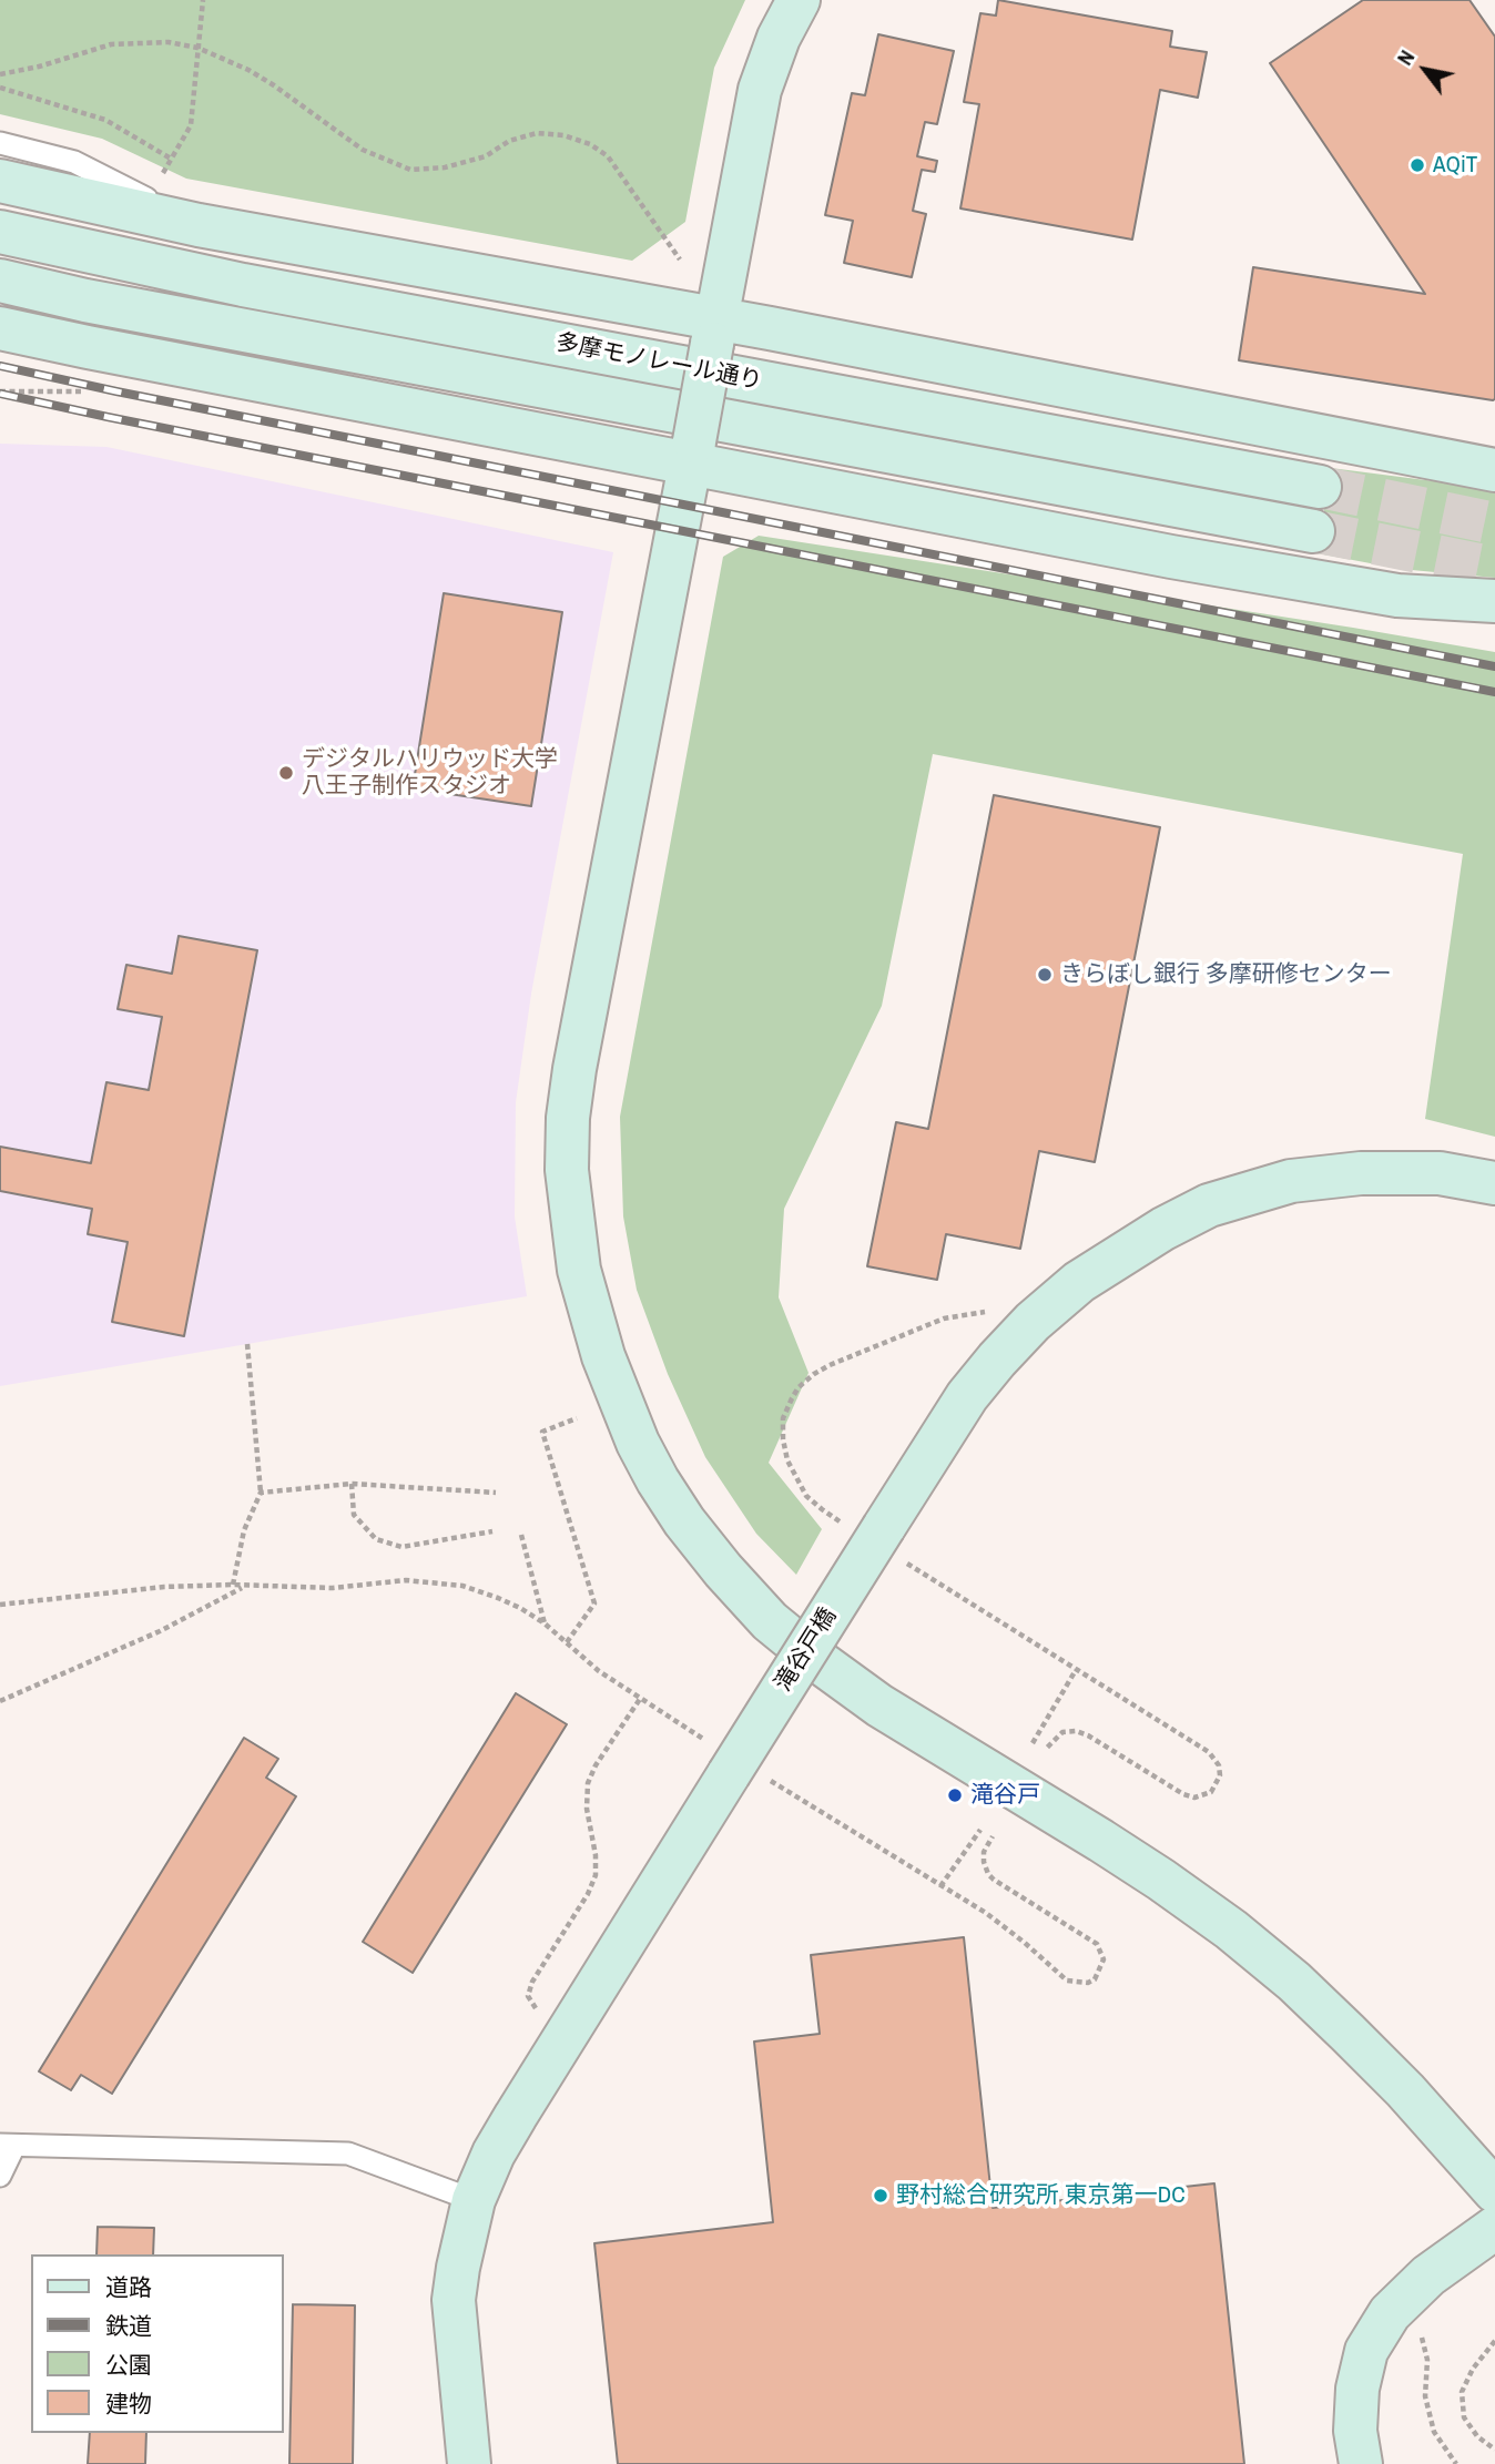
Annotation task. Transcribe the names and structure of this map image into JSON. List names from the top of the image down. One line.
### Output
{"streets":{"main road":["多摩モノレール通り","滝谷戸橋"]},"places":["AQiT","デジタルハリウッド大学 八王子制作スタジオ","きらぼし銀行 多摩研修センター","滝谷戸","野村総合研究所 東京第一DC"],"legend":["道路","鉄道","公園","建物"],"north":"top left"}
